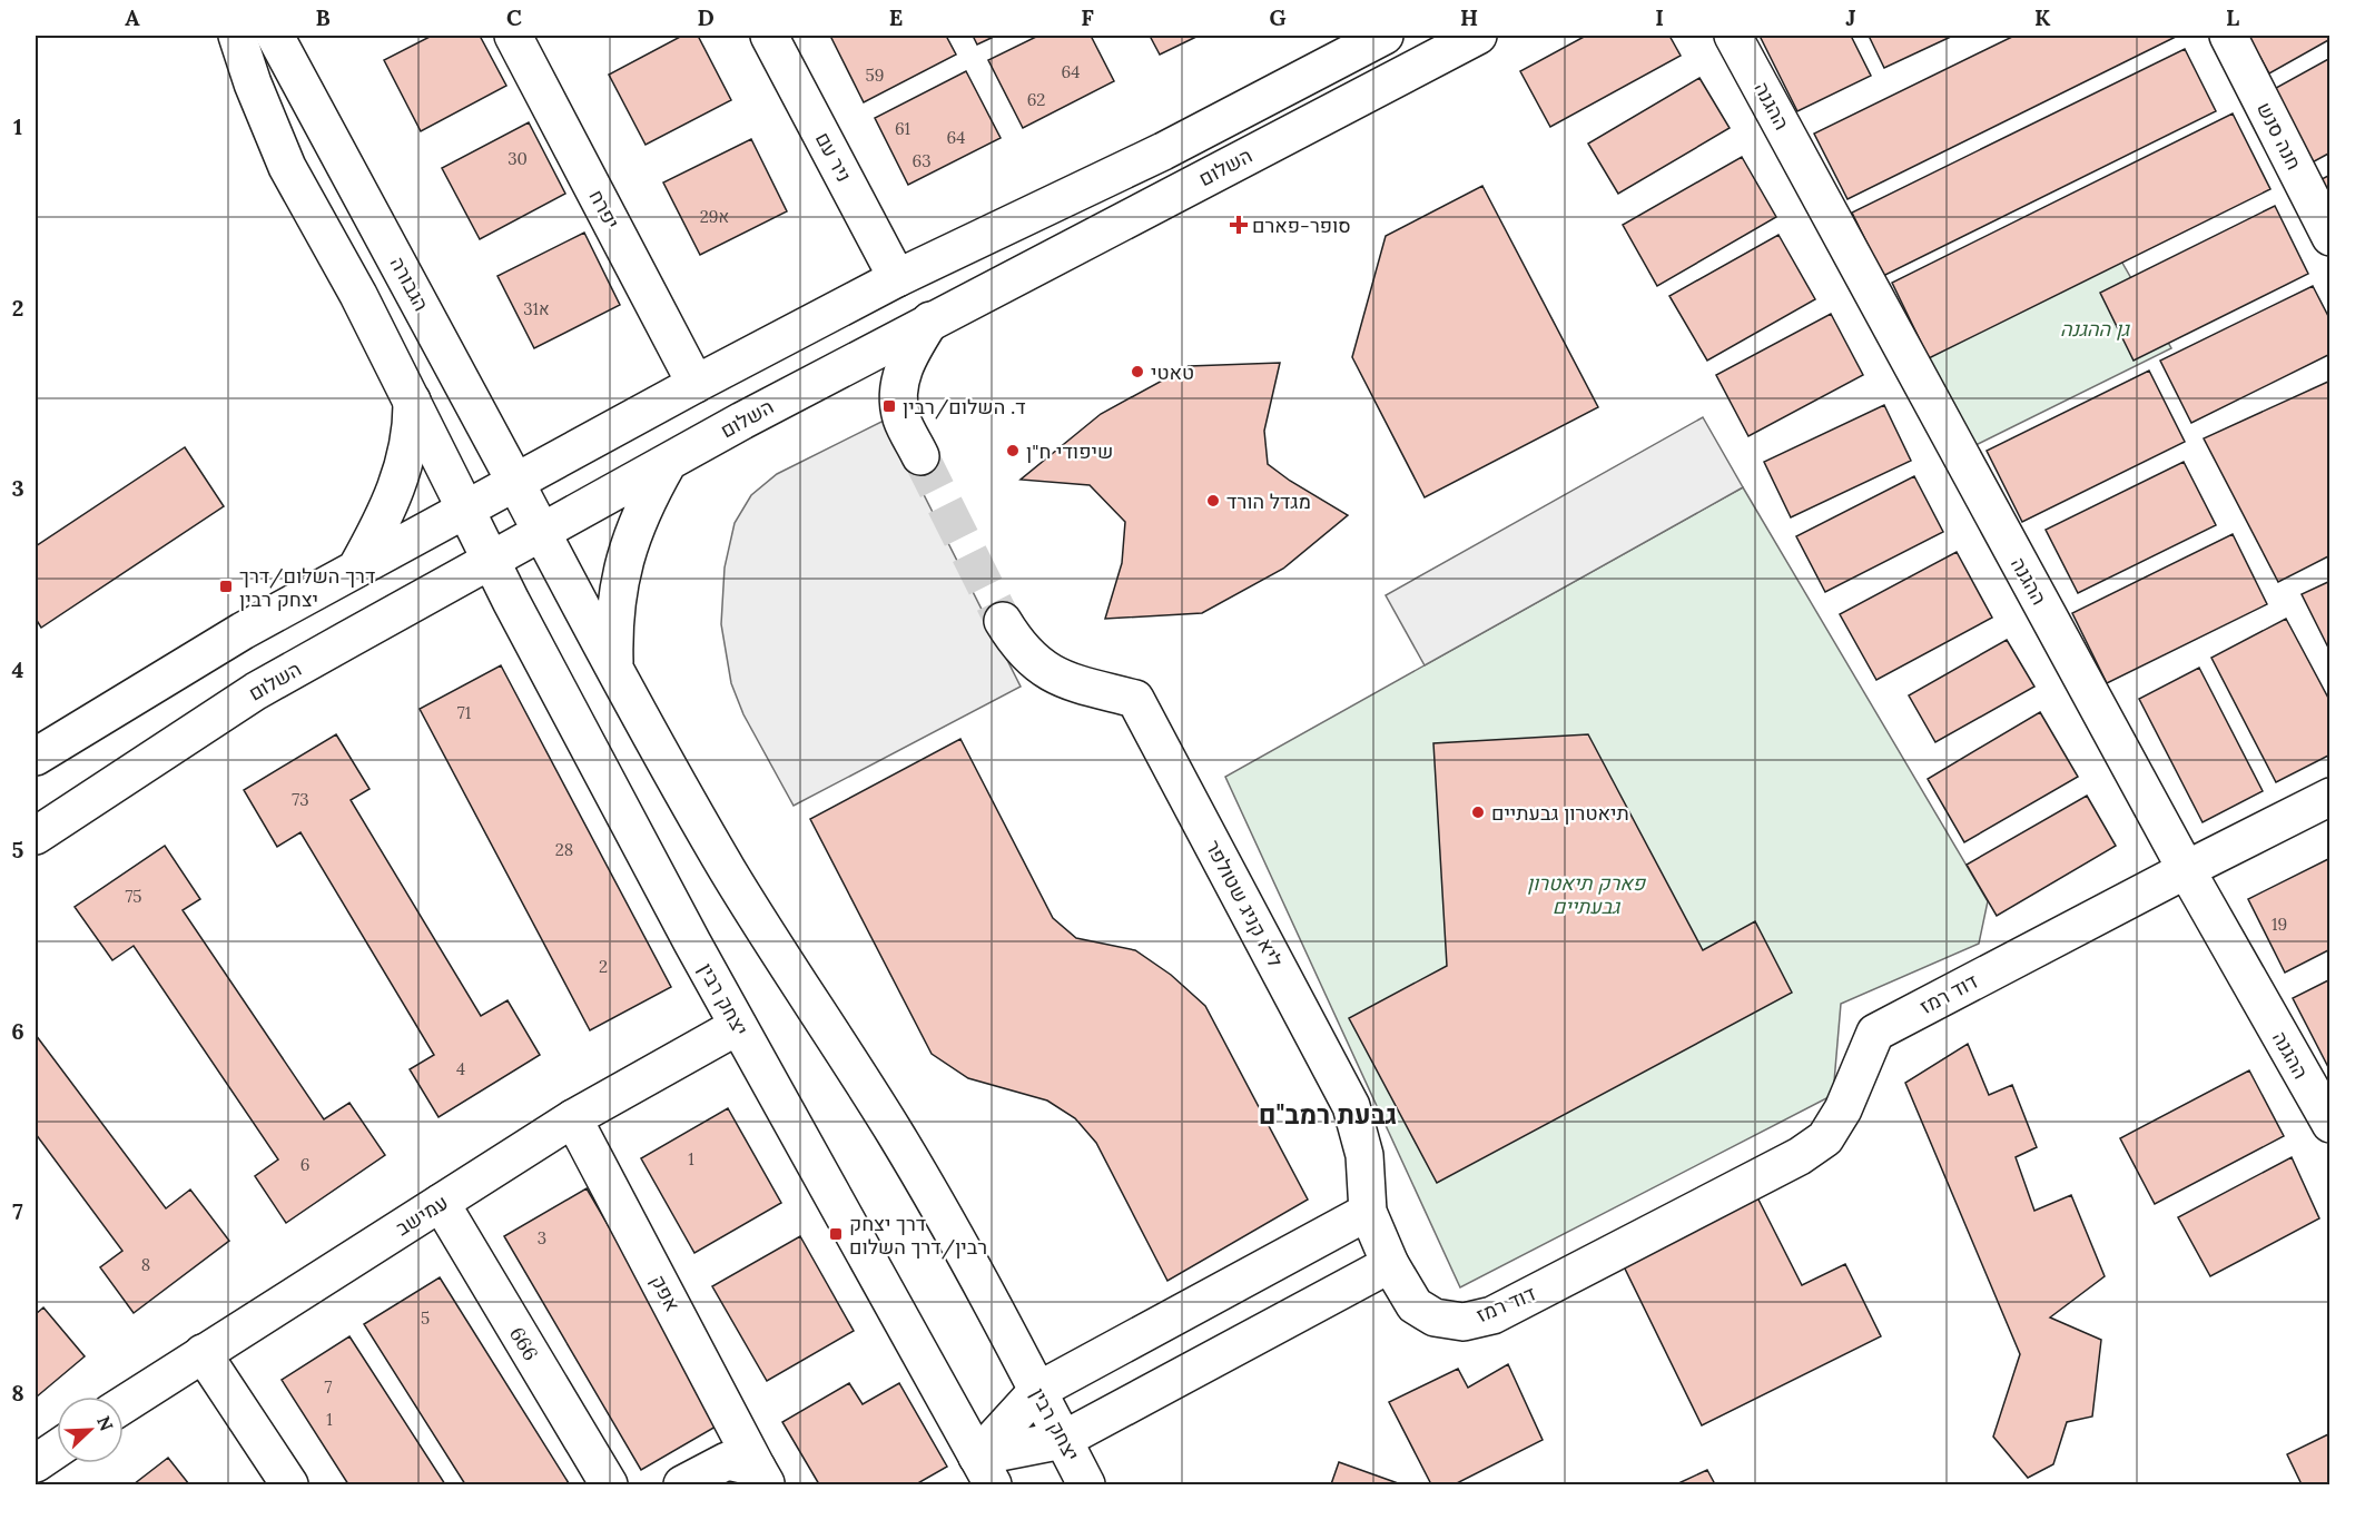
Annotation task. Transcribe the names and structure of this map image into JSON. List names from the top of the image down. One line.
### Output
{"streets":{"street":["ההגנה","חנה סנש","ניר עם","השלום","יפרח","הגבורה","ליא קניג שטולפר","דוד רמז","יצחק רבין","עמישב","אפק","666"]},"crossings":[["ההגנה","דוד רמז"],["השלום","הגבורה"],["השלום","יצחק רבין"],["הגבורה","יצחק רבין"],["ליא קניג שטולפר","דוד רמז"],["יצחק רבין","עמישב"],["עמישב","אפק"],["עמישב","666"]],"districts":["גבעת רמב\"ם"],"parks":["גן ההגנה","פארק תיאטרון גבעתיים"],"places":{"health":["סופר-פארם"],"other":["טאטי","שיפודי ח\"ן","מגדל הורד","תיאטרון גבעתיים"],"transit":["ד. השלום/רבין","דרך השלום/דרך יצחק רבין","דרך יצחק רבין/דרך השלום"]},"house_numbers":["64","59","62","61","64","30","63","29א","31א","71","73","28","75","19","2","4","1","6","3","8","5","7","1"],"north":"top right","grid":{"columns":["A","B","C","D","E","F","G","H","I","J","K","L"],"rows":["1","2","3","4","5","6","7","8"]}}
